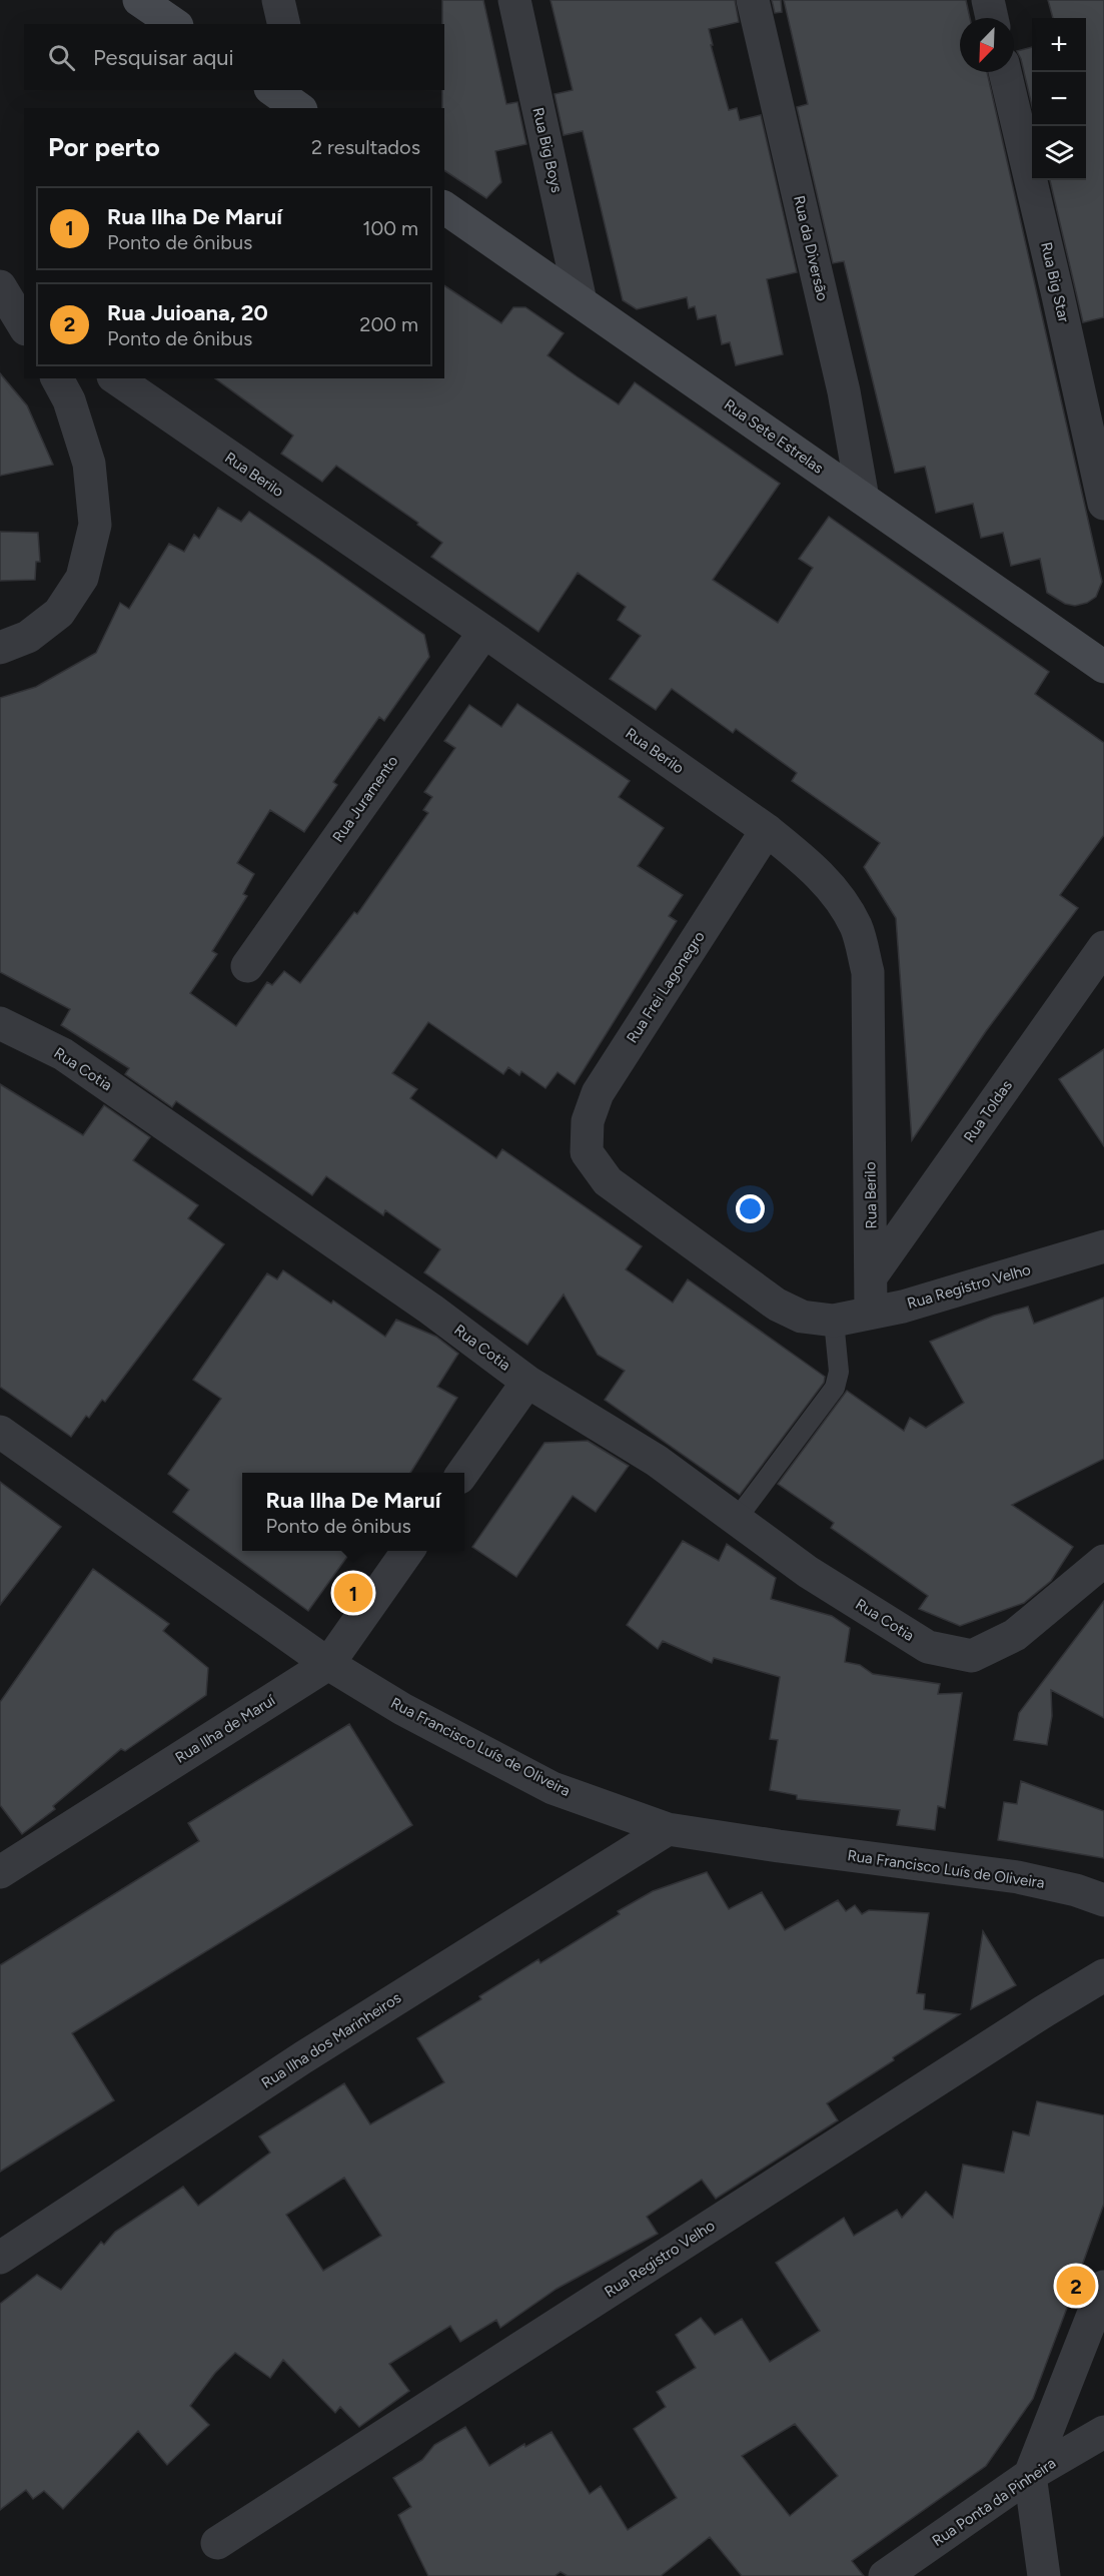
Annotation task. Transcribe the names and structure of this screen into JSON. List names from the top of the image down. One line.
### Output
{"streets":{"street":["Rua Big Boys","Rua da Diversão","Rua Big Star","Rua Sete Estrelas","Rua Berilo","Rua Juramento","Rua Frei Lagonegro","Rua Cotia","Rua Toldas","Rua Registro Velho","Rua Ilha de Maruí","Rua Francisco Luís de Oliveira","Rua Ilha dos Marinheiros","Rua Ponta da Pinheira"]},"crossings":[["Rua Big Boys","Rua Sete Estrelas"],["Rua da Diversão","Rua Sete Estrelas"],["Rua Berilo","Rua Juramento"],["Rua Berilo","Rua Frei Lagonegro"],["Rua Berilo","Rua Toldas"],["Rua Berilo","Rua Registro Velho"],["Rua Frei Lagonegro","Rua Registro Velho"],["Rua Ilha de Maruí","Rua Francisco Luís de Oliveira"],["Rua Francisco Luís de Oliveira","Rua Ilha dos Marinheiros"]],"north":"bottom left","page":{"map_buttons":["+","−"],"search":"Pesquisar aqui","heading":["Por perto","2 resultados"],"list":[{"mark":"1","name":"Rua Ilha De Maruí","note":"Ponto de ônibus","value":"100 m"},{"mark":"2","name":"Rua Juioana, 20","note":"Ponto de ônibus","value":"200 m"}],"popup":["Rua Ilha De Maruí","Ponto de ônibus"],"pins":["1","2"]}}
